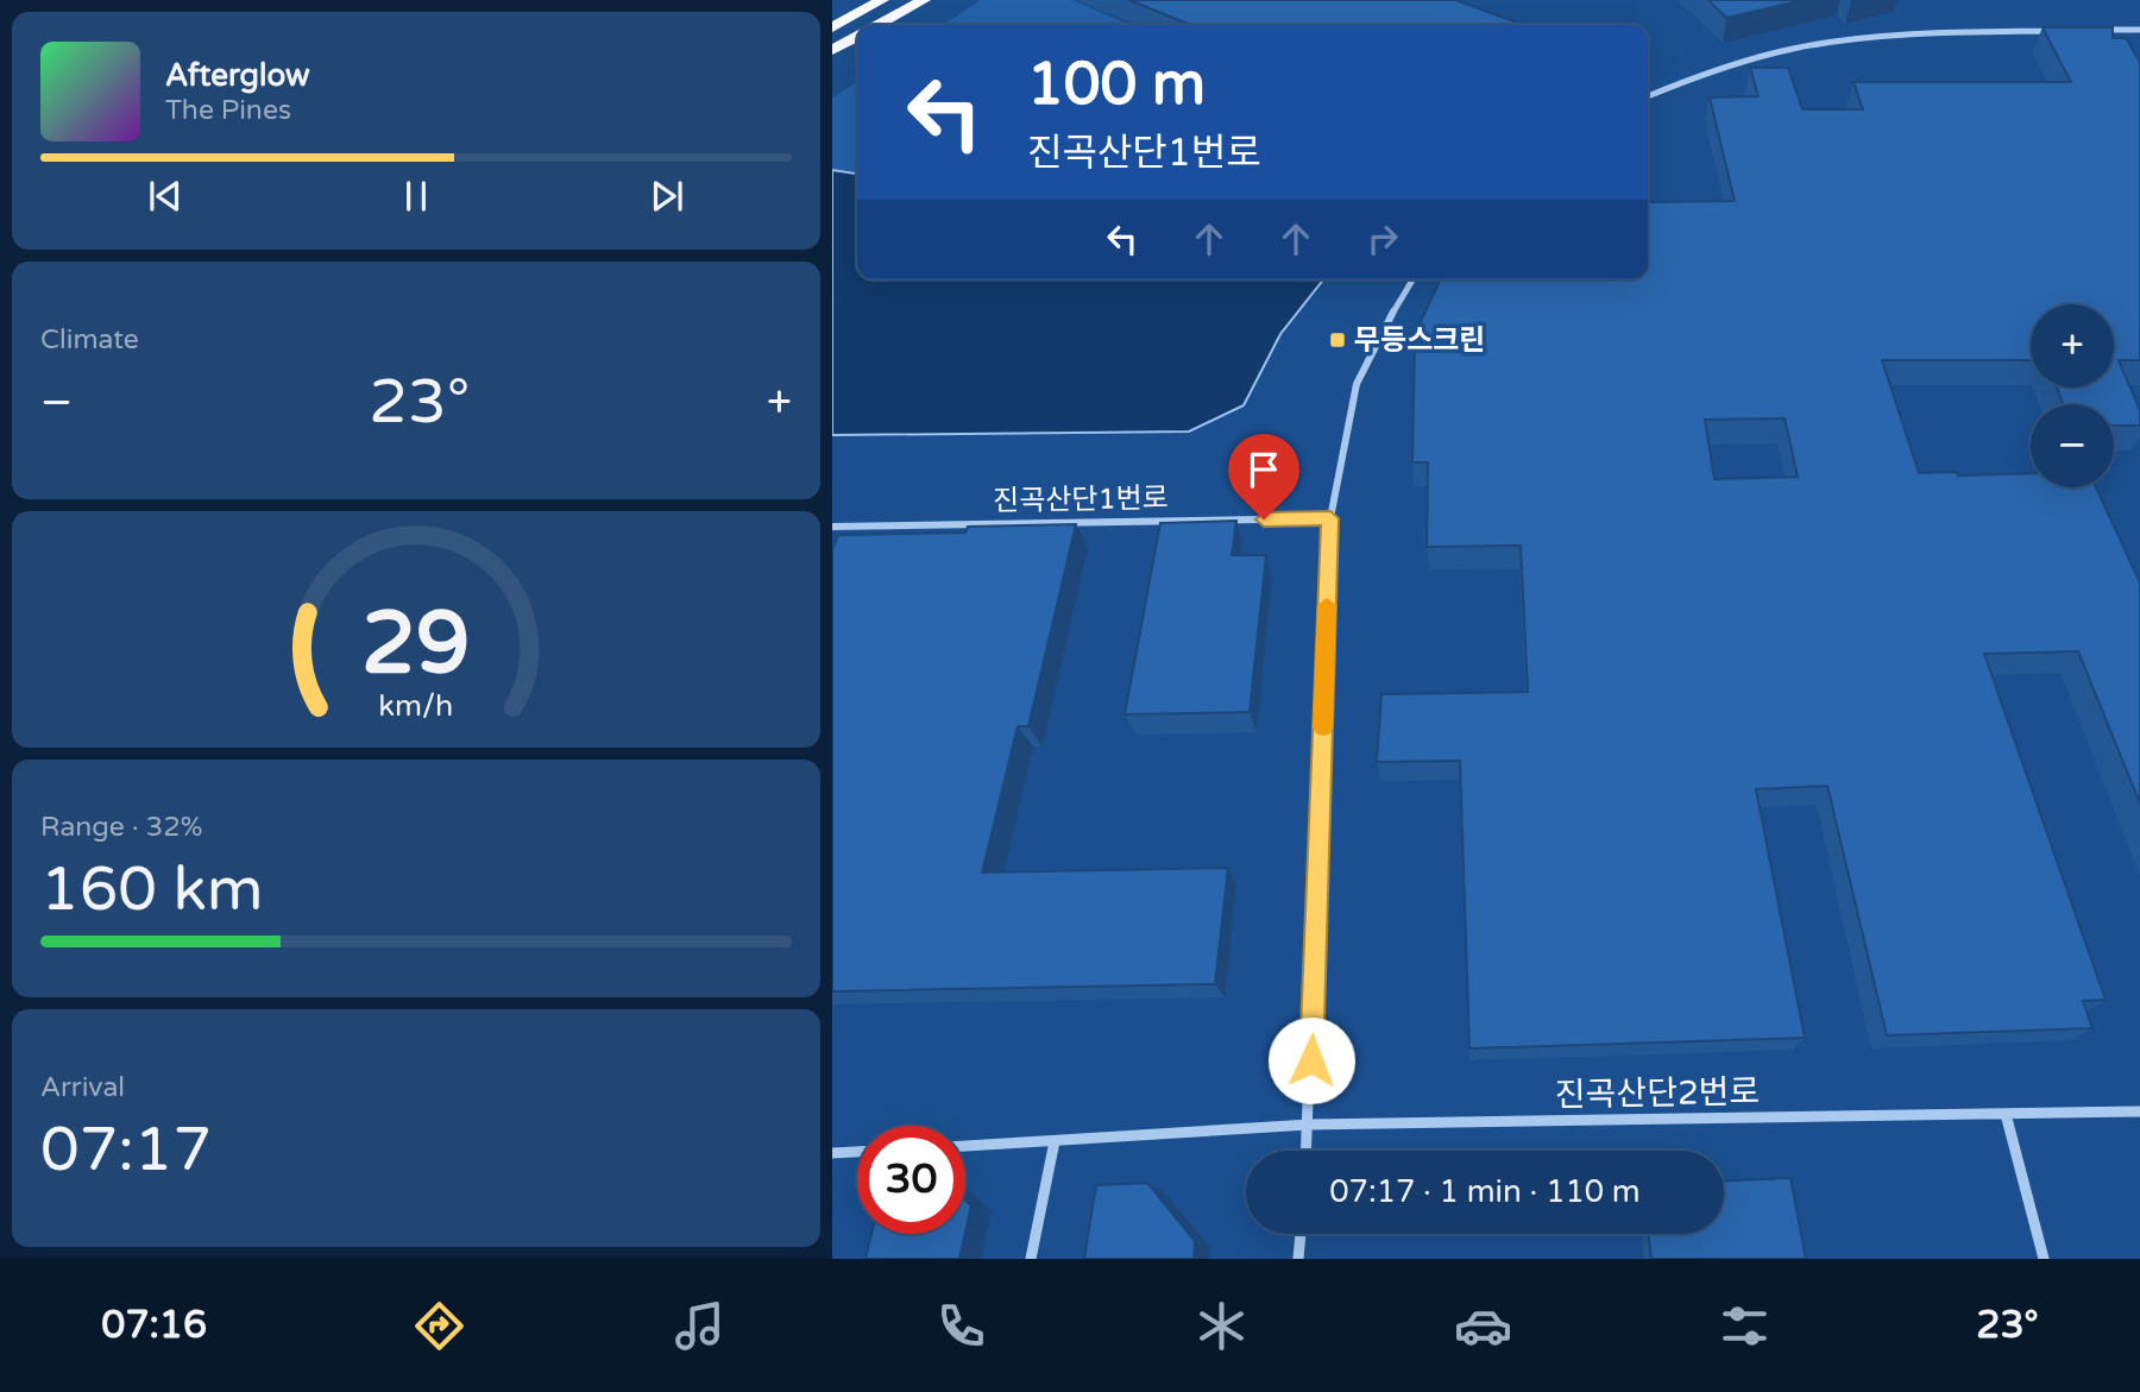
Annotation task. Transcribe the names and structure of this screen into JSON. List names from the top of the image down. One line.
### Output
{"streets":{"street":["진곡산단1번로","진곡산단2번로"]},"places":{"transit":["무등스크린"]},"page":{"turn":["100 m","진곡산단1번로"],"song":["Afterglow","The Pines"],"tile":["Climate",["Range · 32%","160 km"],["Arrival","07:17"]],"map_buttons":["+","−"],"heat":["−","23°","+"],"limit":"30","trip":"07:17 · 1 min · 110 m","tabs":["07:16","23°"],"gauge":["29","km/h"]}}
